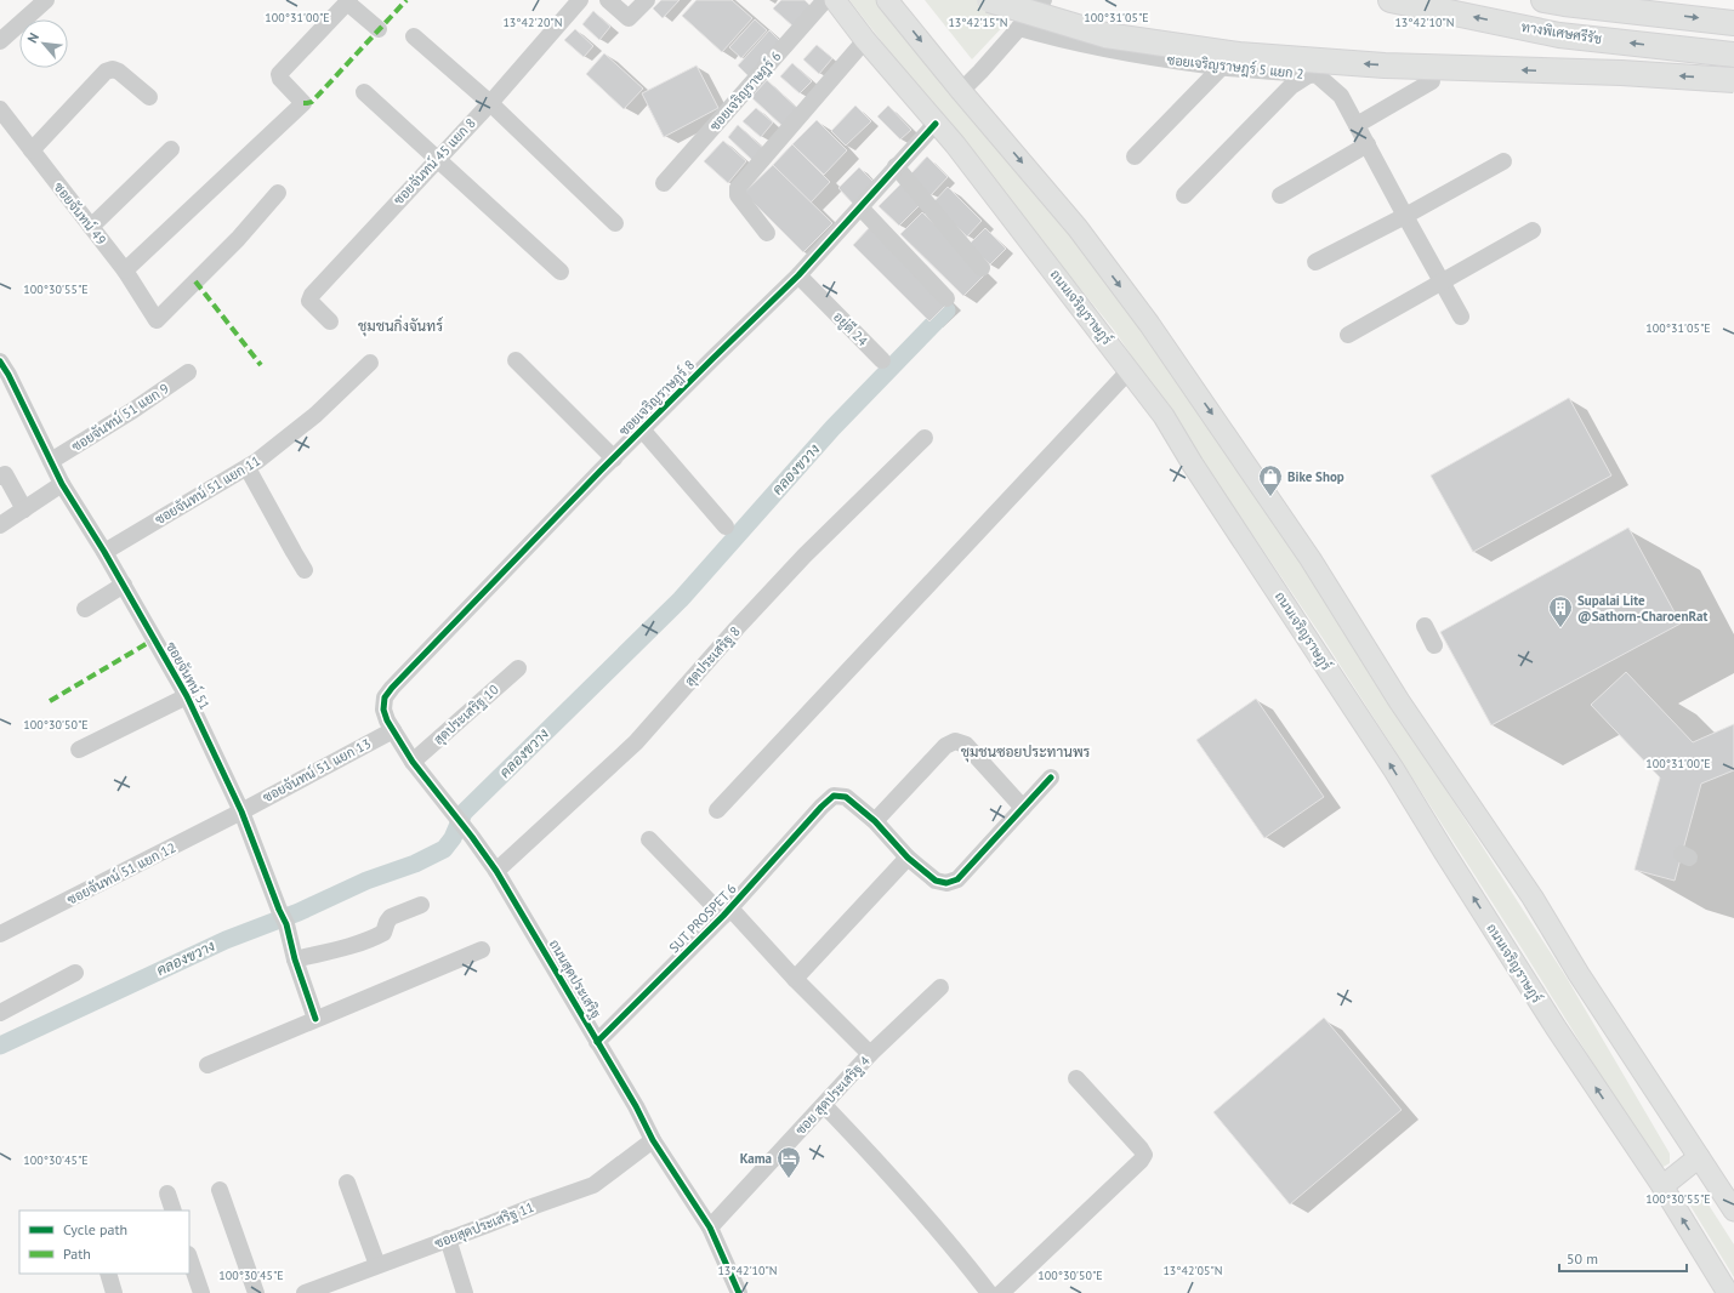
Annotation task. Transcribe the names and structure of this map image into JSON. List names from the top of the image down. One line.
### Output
{"streets":{"highway":["ทางพิเศษศรีรัช"],"main road":["ถนนเจริญราษฎร์"],"street":["ซอยเจริญราษฎร์ 5 แยก 2","ซอยเจริญราษฎร์ 6","ซอยจันทน์ 45 แยก 8","ซอยจันทน์ 49","อยู่ดี 24","ซอยเจริญราษฎร์ 8","ซอยจันทน์ 51 แยก 9","ซอยจันทน์ 51 แยก 11","สุดประเสริฐ 8","ซอยจันทน์ 51","สุดประเสริฐ 10","ซอยจันทน์ 51 แยก 13","ซอยจันทน์ 51 แยก 12","SUT PROSPET 6","ถนนสุดประเสริฐ","ซอย สุดประเสริฐ 4","ซอยสุดประเสริฐ 11"]},"crossings":[["ถนนเจริญราษฎร์","ซอยเจริญราษฎร์ 8"],["อยู่ดี 24","ซอยเจริญราษฎร์ 8"],["ซอยเจริญราษฎร์ 8","ถนนสุดประเสริฐ"],["ซอยจันทน์ 51 แยก 9","ซอยจันทน์ 51"],["ซอยจันทน์ 51 แยก 11","ซอยจันทน์ 51"],["สุดประเสริฐ 8","ถนนสุดประเสริฐ"],["ซอยจันทน์ 51","ซอยจันทน์ 51 แยก 13"],["ซอยจันทน์ 51","ซอยจันทน์ 51 แยก 12"],["สุดประเสริฐ 10","ถนนสุดประเสริฐ"],["ซอยจันทน์ 51 แยก 13","ซอยจันทน์ 51 แยก 12"],["ซอยจันทน์ 51 แยก 13","ถนนสุดประเสริฐ"],["SUT PROSPET 6","ถนนสุดประเสริฐ"],["ถนนสุดประเสริฐ","ซอย สุดประเสริฐ 4"],["ถนนสุดประเสริฐ","ซอยสุดประเสริฐ 11"]],"districts":["ชุมชนกิ่งจันทร์","ชุมชนซอยประทานพร"],"water":["คลองขวาง"],"places":{"shop":["Bike Shop"],"building":["Supalai Lite @Sathorn-CharoenRat"],"hotel":["Kama"]},"legend":["Cycle path","Path"],"scale_bar":"50 m","north":"top left","coordinates":["100°31'00\"E","100°31'05\"E","13°42'10\"N","13°42'20\"N","13°42'15\"N","100°30'55\"E","100°30'50\"E","100°30'45\"E","13°42'05\"N"]}
